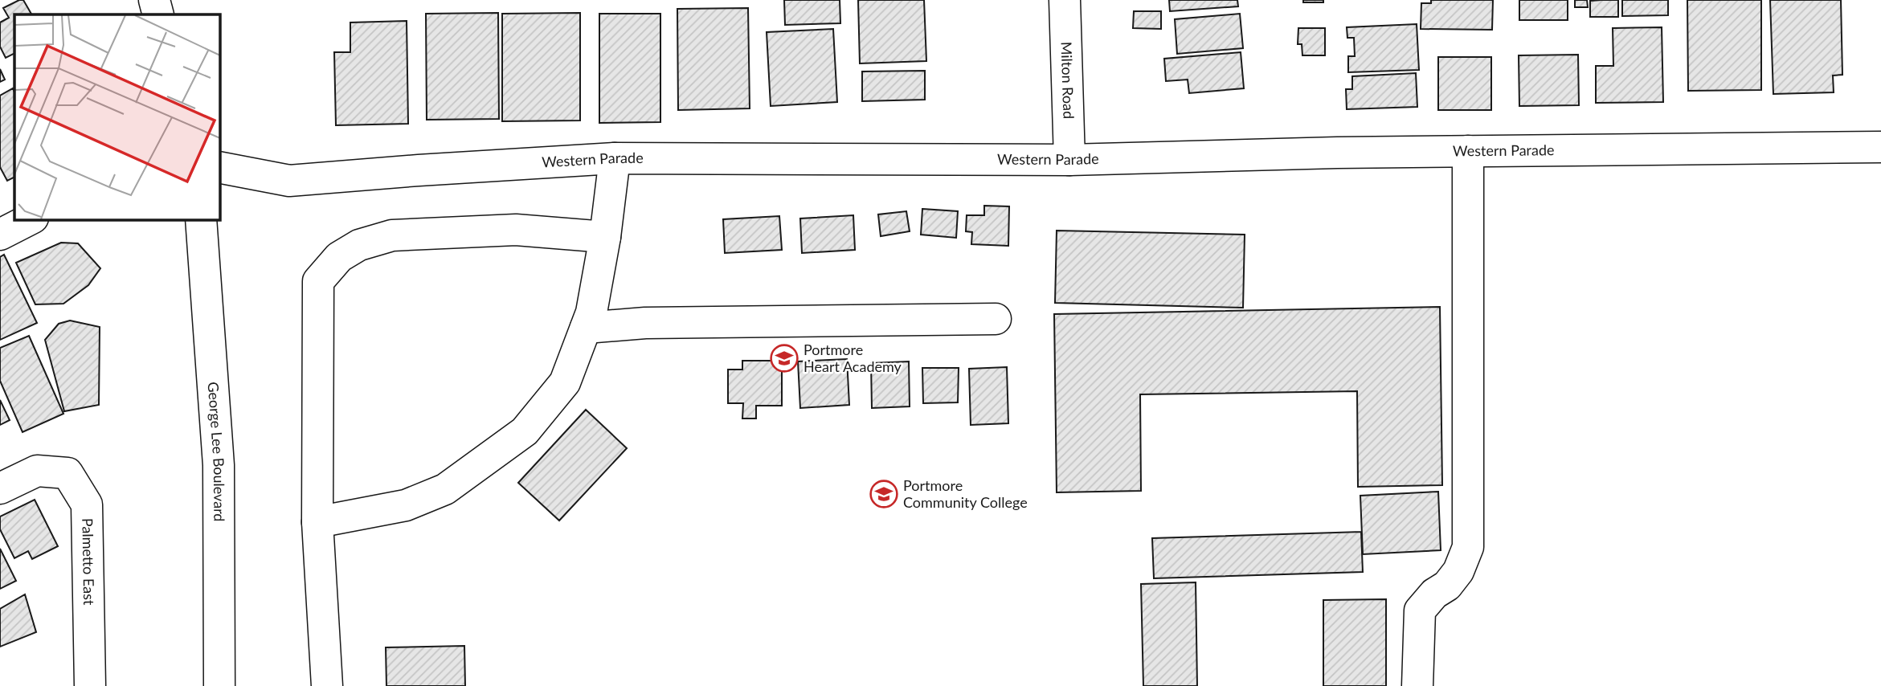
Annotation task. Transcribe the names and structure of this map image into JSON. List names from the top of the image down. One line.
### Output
{"streets":{"street":["Milton Road","Western Parade","George Lee Boulevard","Palmetto East"]},"crossings":[["Milton Road","Western Parade"]],"places":{"school or university":["Portmore Heart Academy","Portmore Community College"]}}
